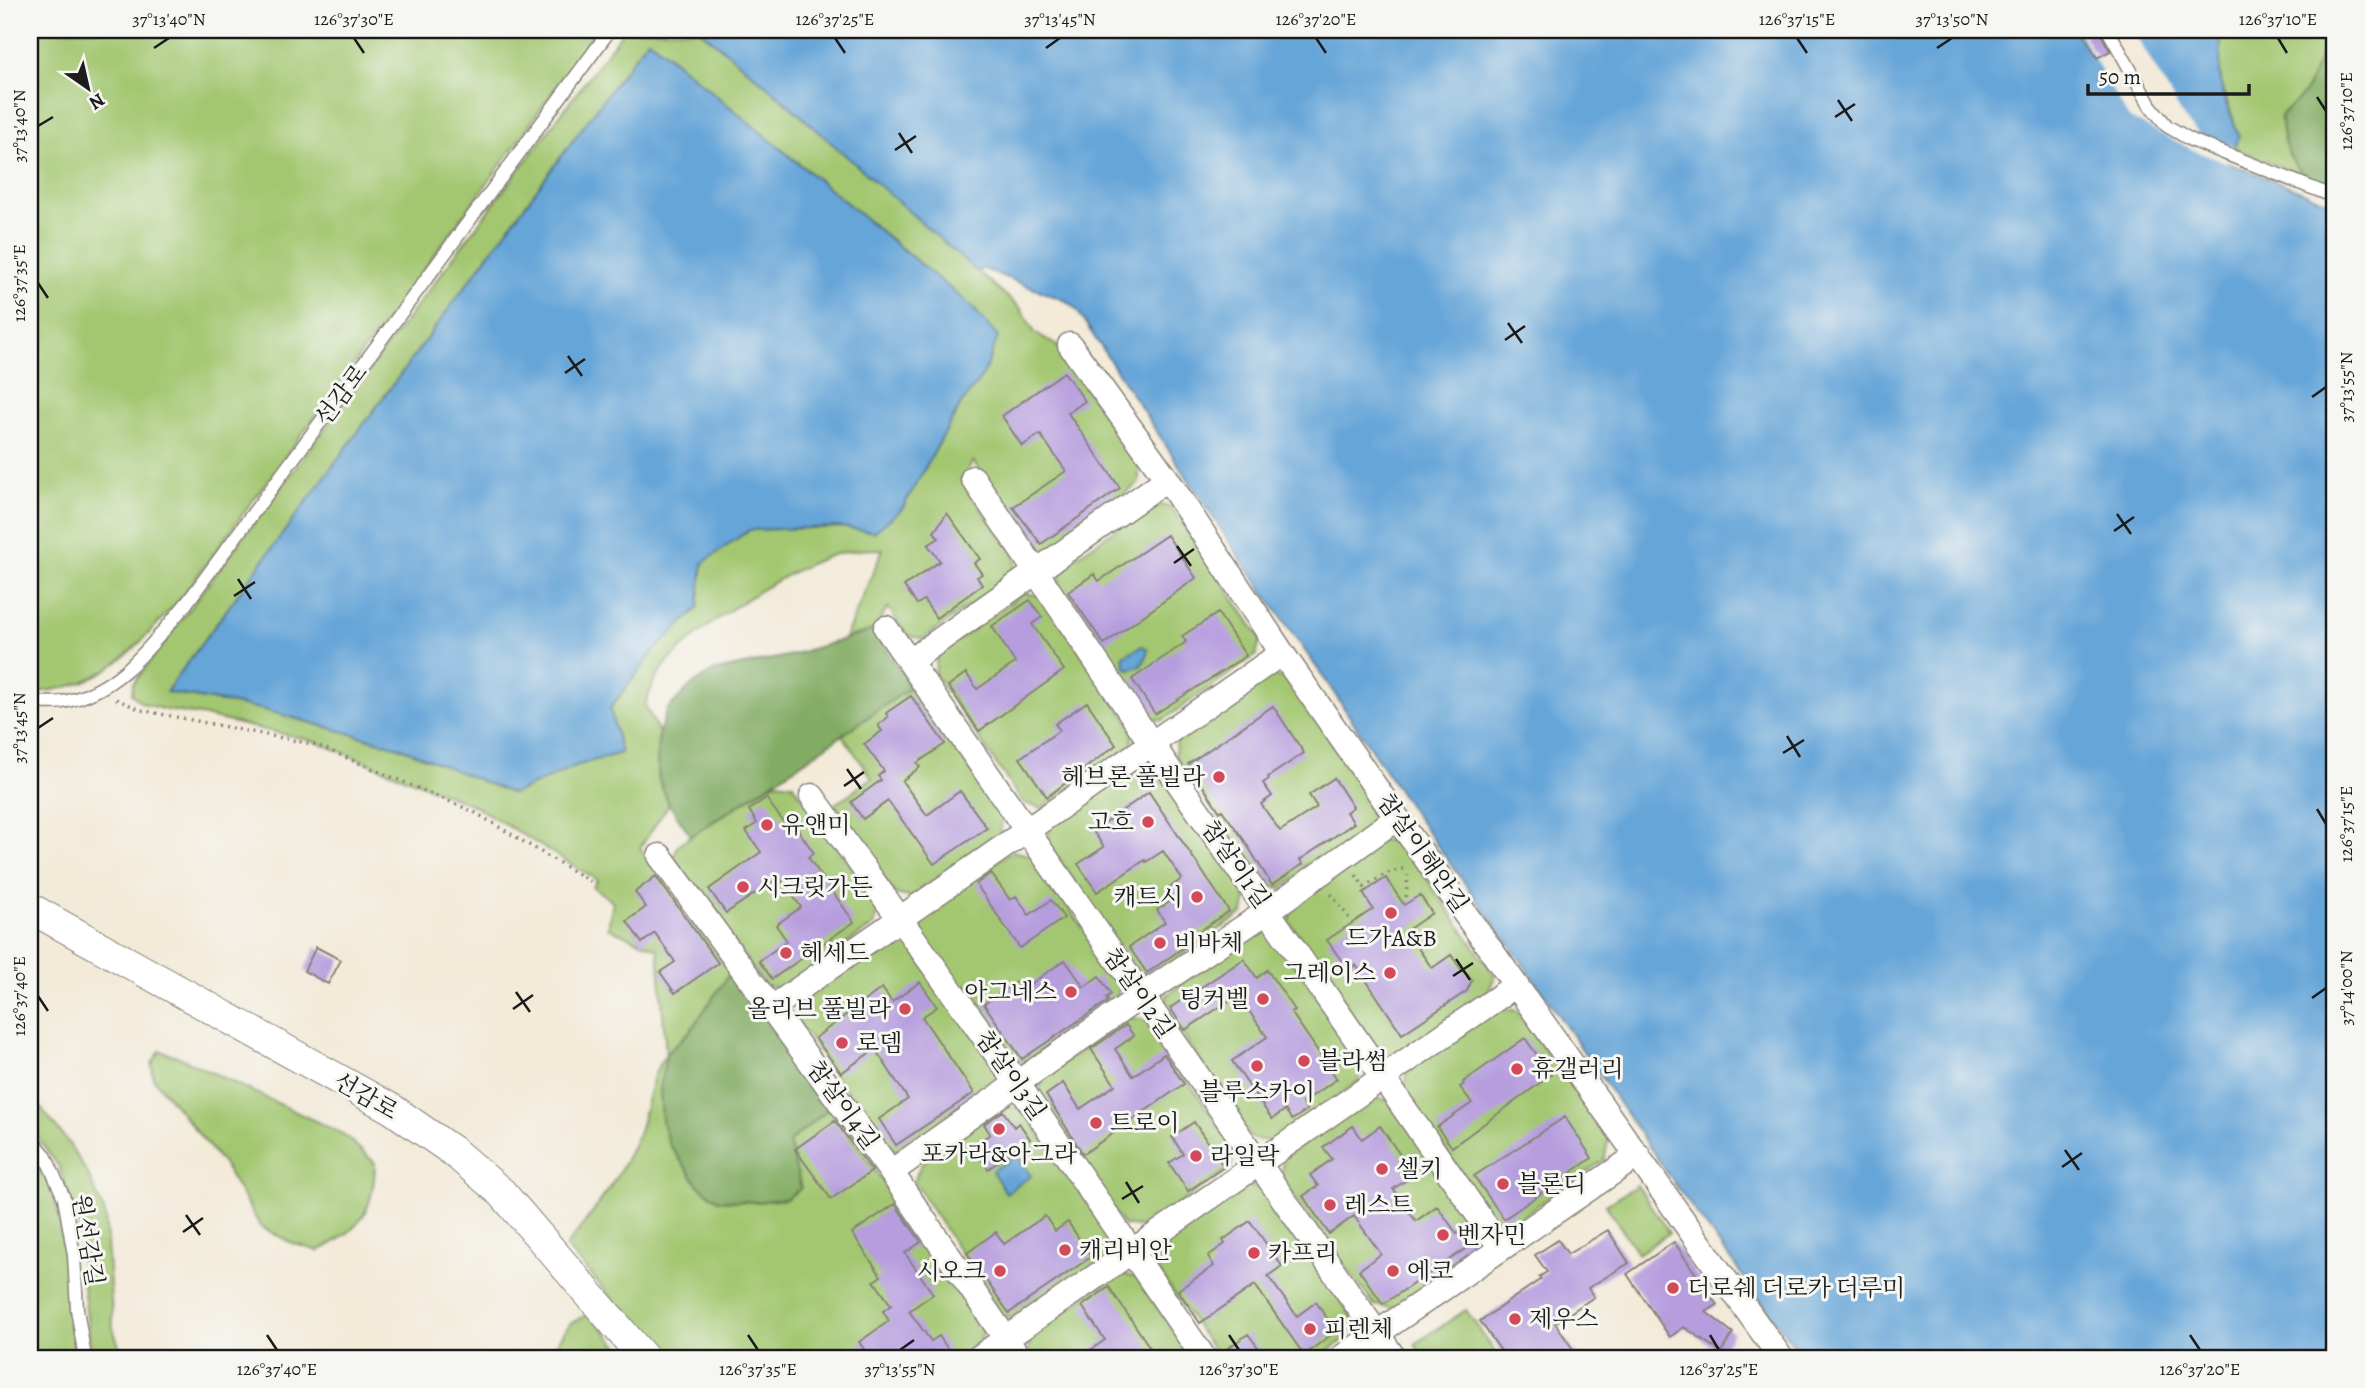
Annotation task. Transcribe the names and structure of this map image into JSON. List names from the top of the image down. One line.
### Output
{"streets":{"street":["선감로","참살이해안길","참살이1길","참살이2길","참살이3길","참살이4길"],"lane":["원선감길"]},"places":["헤브론 풀빌라","고흐","유앤미","시크릿가든","캐트시","드가A&B","비바체","헤세드","그레이스","아그네스","팅커벨","올리브 풀빌라","로뎀","블라썸","블루스카이","휴갤러리","트로이","포카라&아그라","라일락","셀키","블론디","레스트","벤자민","캐리비안","카프리","시오크","에코","더로쉐 더로카 더루미","제우스","피렌체"],"scale_bar":"50 m","north":"bottom right","coordinates":["37°13'40\"N","126°37'30\"E","126°37'25\"E","37°13'45\"N","126°37'20\"E","126°37'15\"E","37°13'50\"N","126°37'10\"E","126°37'35\"E","37°13'55\"N","37°14'00\"N","126°37'40\"E"]}
